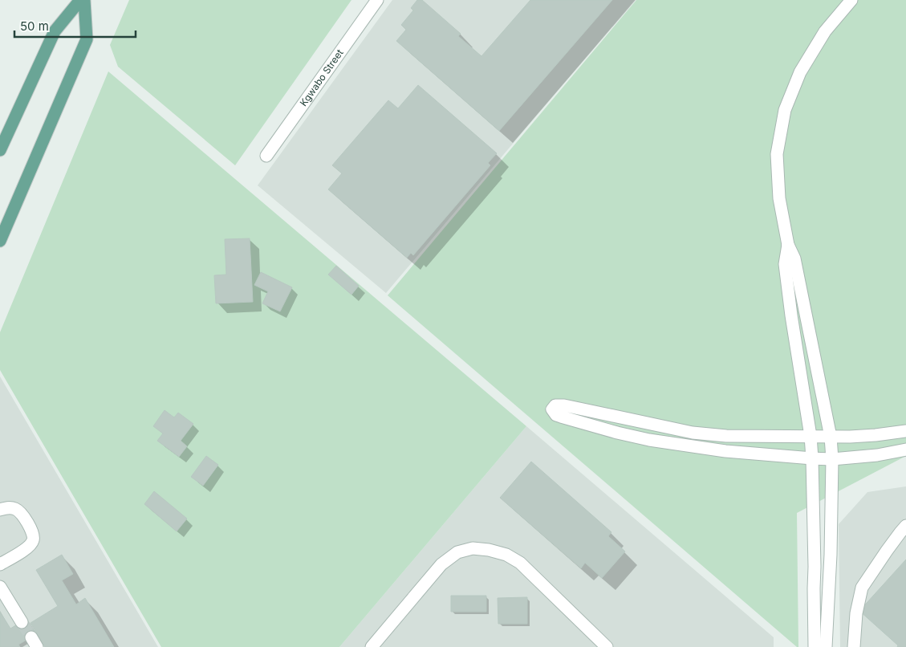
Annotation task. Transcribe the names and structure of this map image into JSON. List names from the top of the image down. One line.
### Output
{"streets":{"street":["Kgwabo Street"]},"scale_bar":"50 m"}
